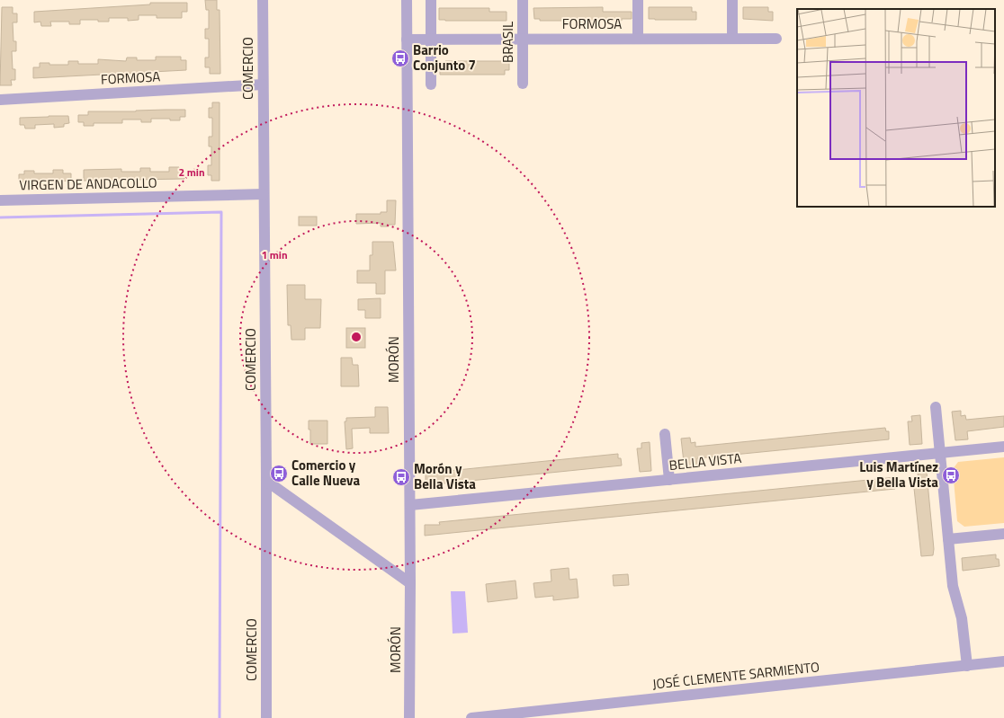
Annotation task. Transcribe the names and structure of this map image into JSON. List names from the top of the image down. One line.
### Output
{"streets":{"street":["FORMOSA","BRASIL","COMERCIO","VIRGEN DE ANDACOLLO","MORÓN","BELLA VISTA","JOSÉ CLEMENTE SARMIENTO"]},"crossings":[["FORMOSA","BRASIL"],["FORMOSA","COMERCIO"],["FORMOSA","MORÓN"],["COMERCIO","VIRGEN DE ANDACOLLO"],["MORÓN","BELLA VISTA"]],"places":{"bus stop":["Barrio Conjunto 7","Comercio y Calle Nueva","Luis Martínez y Bella Vista","Morón y Bella Vista"]},"rings":["2 min","1 min"]}
